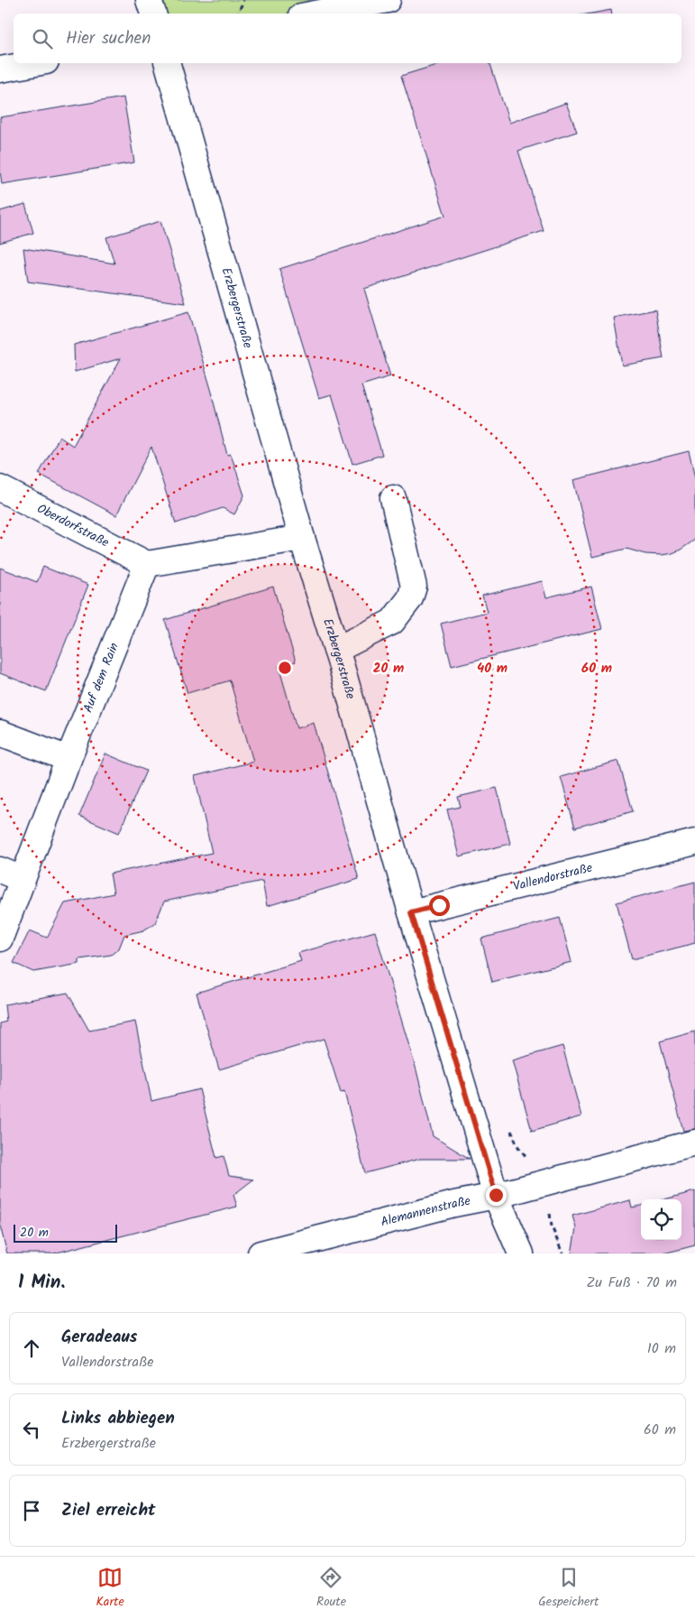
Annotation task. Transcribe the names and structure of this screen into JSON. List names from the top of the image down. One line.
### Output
{"streets":{"street":["Erzbergerstraße","Oberdorfstraße","Auf dem Rain","Vallendorstraße","Alemannenstraße"]},"crossings":[["Erzbergerstraße","Vallendorstraße"],["Erzbergerstraße","Alemannenstraße"],["Oberdorfstraße","Auf dem Rain"]],"scale_bar":"20 m","page":{"search":"Hier suchen","scale":"20 m","heading":["1 Min.","Zu Fuß · 70 m"],"list":[["Geradeaus","Vallendorstraße","10 m"],["Links abbiegen","Erzbergerstraße","60 m"],"Ziel erreicht"],"nav":["Karte","Route","Gespeichert"]},"rings":["20 m","40 m","60 m"]}
